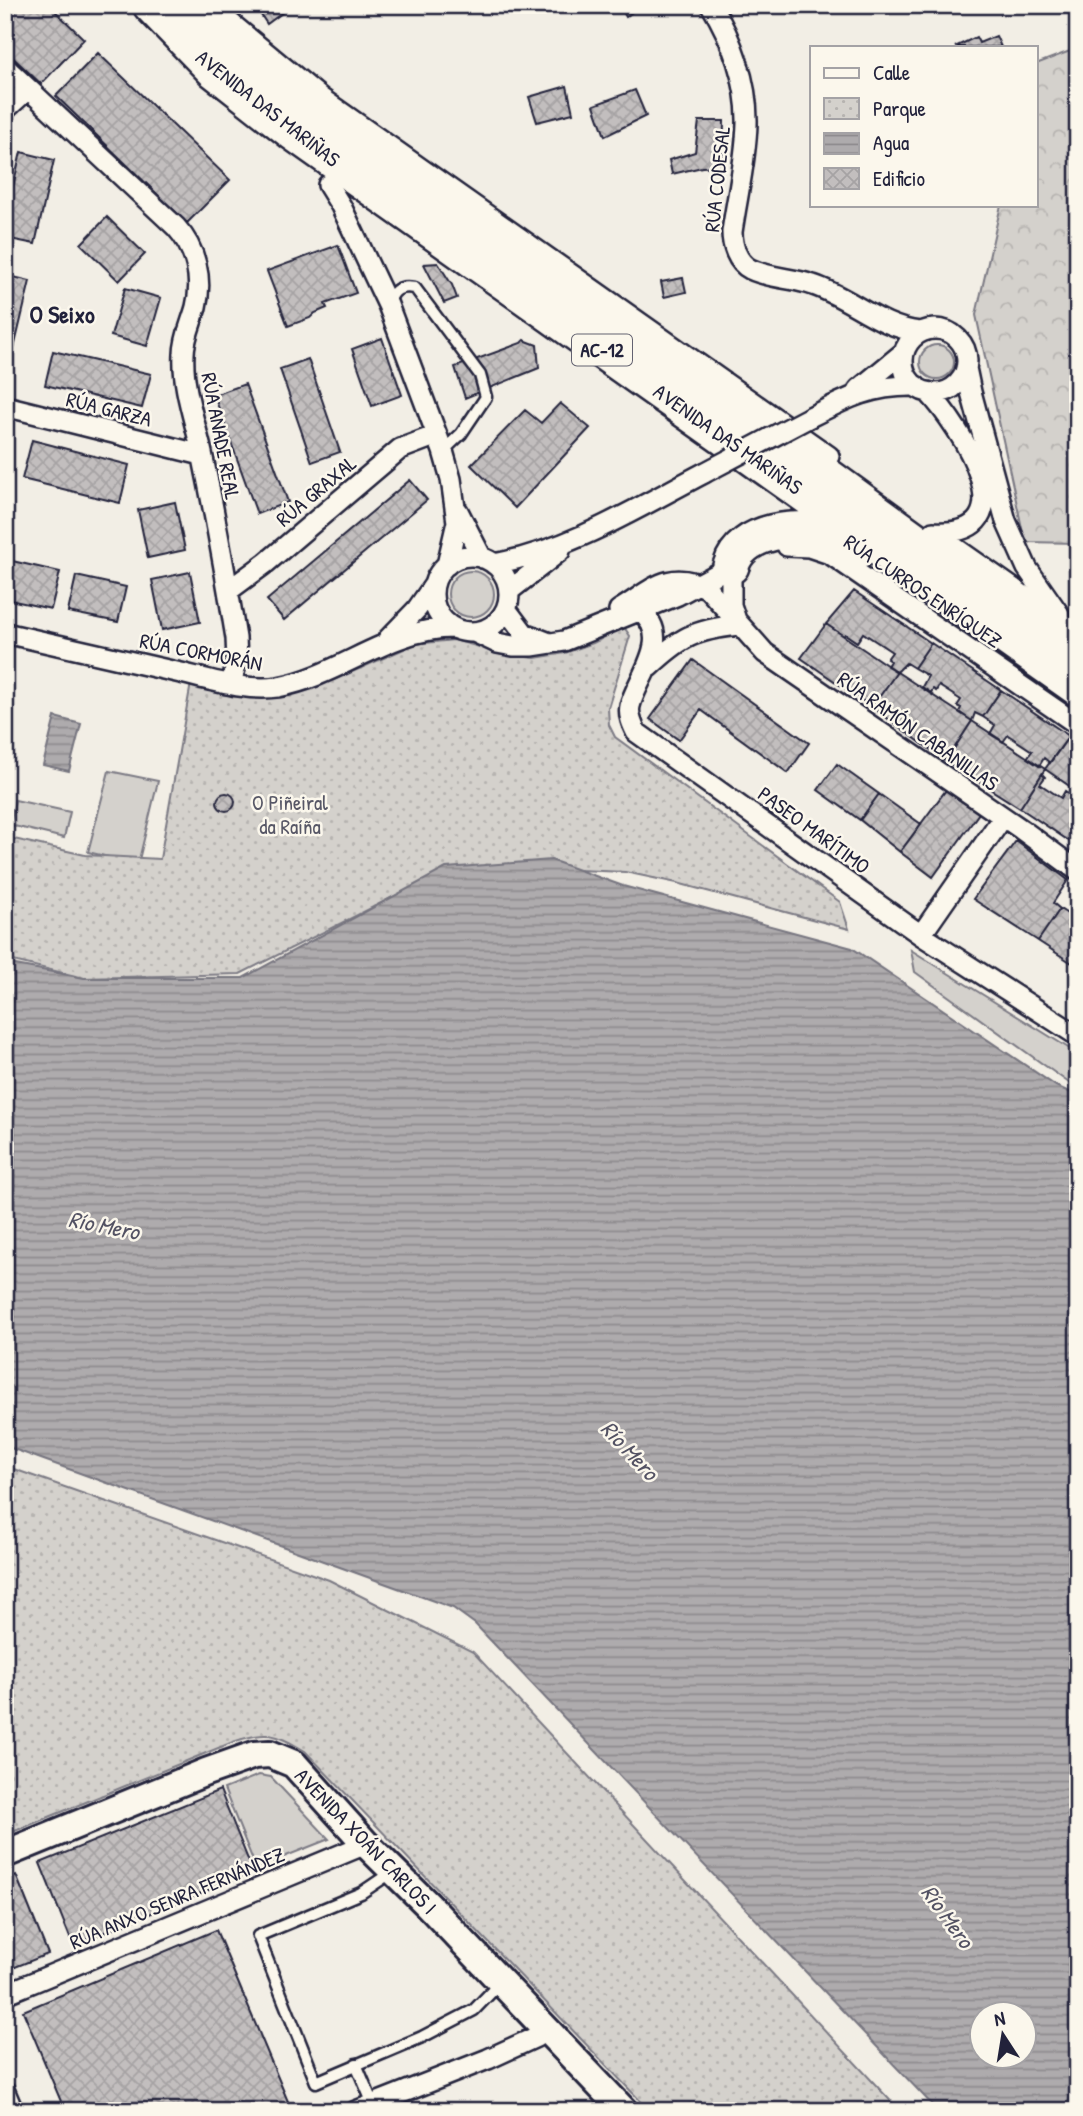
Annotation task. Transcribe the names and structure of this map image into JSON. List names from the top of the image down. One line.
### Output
{"streets":{"highway":["AVENIDA DAS MARIÑAS","AC-12"],"street":["RÚA CODESAL","RÚA GARZA","RÚA ANADE REAL","RÚA GRAXAL","RÚA CURROS ENRÍQUEZ","RÚA CORMORÁN","RÚA RAMÓN CABANILLAS","PASEO MARÍTIMO","AVENIDA XOÁN CARLOS I","RÚA ANXO SENRA FERNÁNDEZ"]},"crossings":[["RÚA GARZA","RÚA ANADE REAL"],["RÚA ANADE REAL","RÚA GRAXAL"],["RÚA ANADE REAL","RÚA CORMORÁN"],["RÚA CURROS ENRÍQUEZ","RÚA RAMÓN CABANILLAS"],["RÚA CURROS ENRÍQUEZ","PASEO MARÍTIMO"],["AVENIDA XOÁN CARLOS I","RÚA ANXO SENRA FERNÁNDEZ"]],"districts":["O Seixo"],"water":["Río Mero"],"parks":["O Piñeiral da Raíña"],"legend":["Calle","Parque","Agua","Edificio"],"north":"top"}
